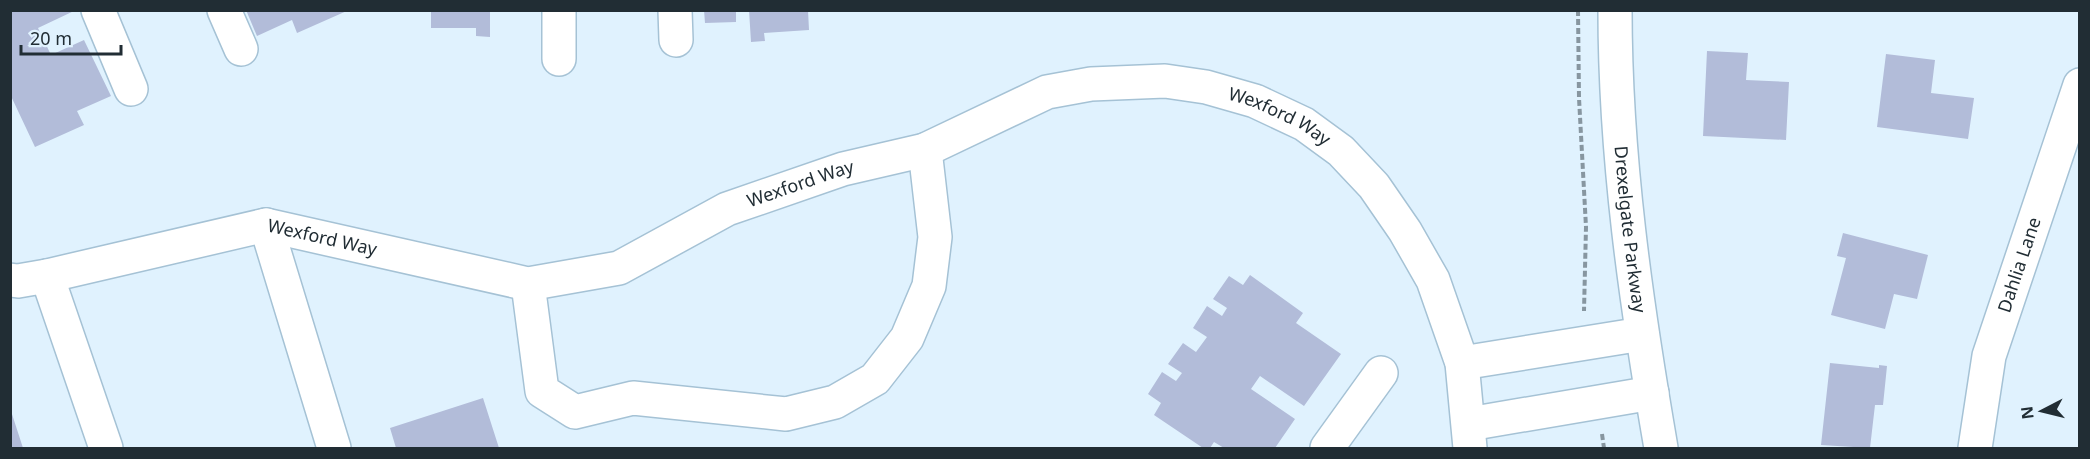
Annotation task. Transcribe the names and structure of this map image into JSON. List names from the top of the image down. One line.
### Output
{"streets":{"street":["Wexford Way","Drexelgate Parkway","Dahlia Lane"]},"crossings":[["Wexford Way","Drexelgate Parkway"]],"scale_bar":"20 m","north":"left"}
